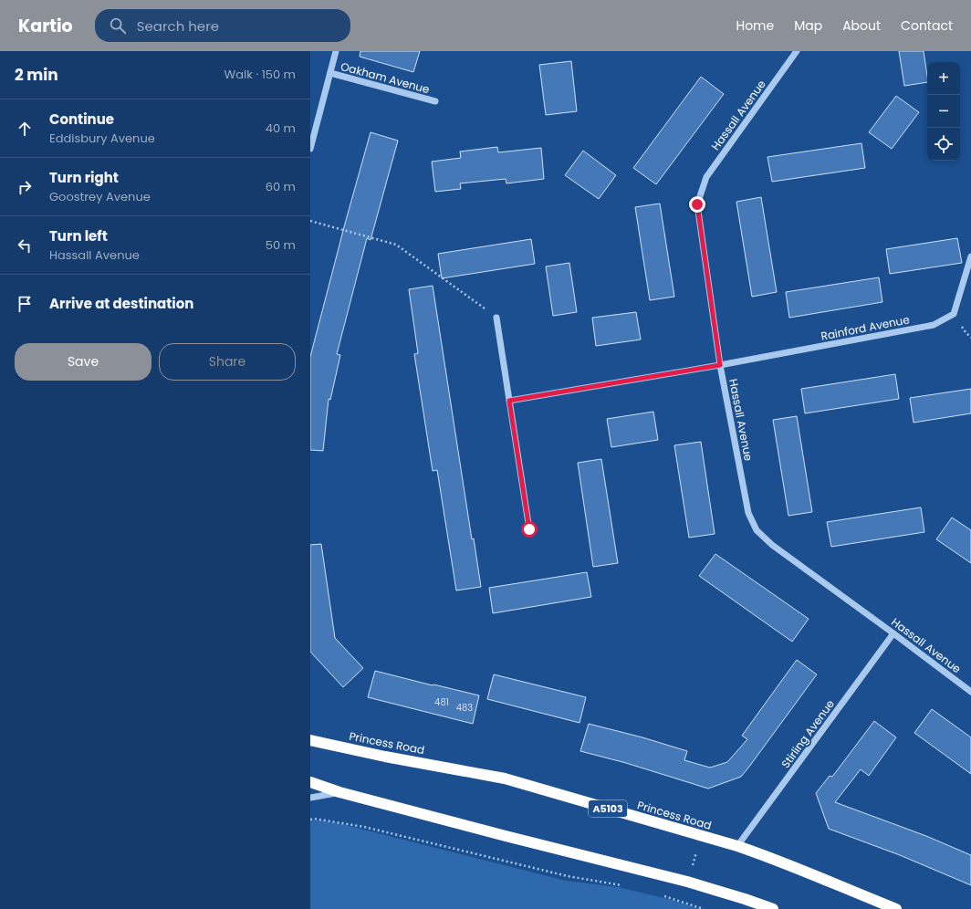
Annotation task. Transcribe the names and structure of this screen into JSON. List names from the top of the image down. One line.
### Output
{"streets":{"highway":["Princess Road","A5103"],"street":["Oakham Avenue","Hassall Avenue","Rainford Avenue","Stirling Avenue"]},"crossings":[["Hassall Avenue","Rainford Avenue"],["Hassall Avenue","Stirling Avenue"],["Stirling Avenue","Princess Road"]],"house_numbers":["481","483"],"page":{"header":"Kartio","search":"Search here","nav":["Home","Map","About","Contact"],"heading":["2 min","Walk · 150 m"],"map_buttons":["+","−"],"list":[["Continue","Eddisbury Avenue","40 m"],["Turn right","Goostrey Avenue","60 m"],["Turn left","Hassall Avenue","50 m"],"Arrive at destination"],"buttons":["Save","Share"]}}
